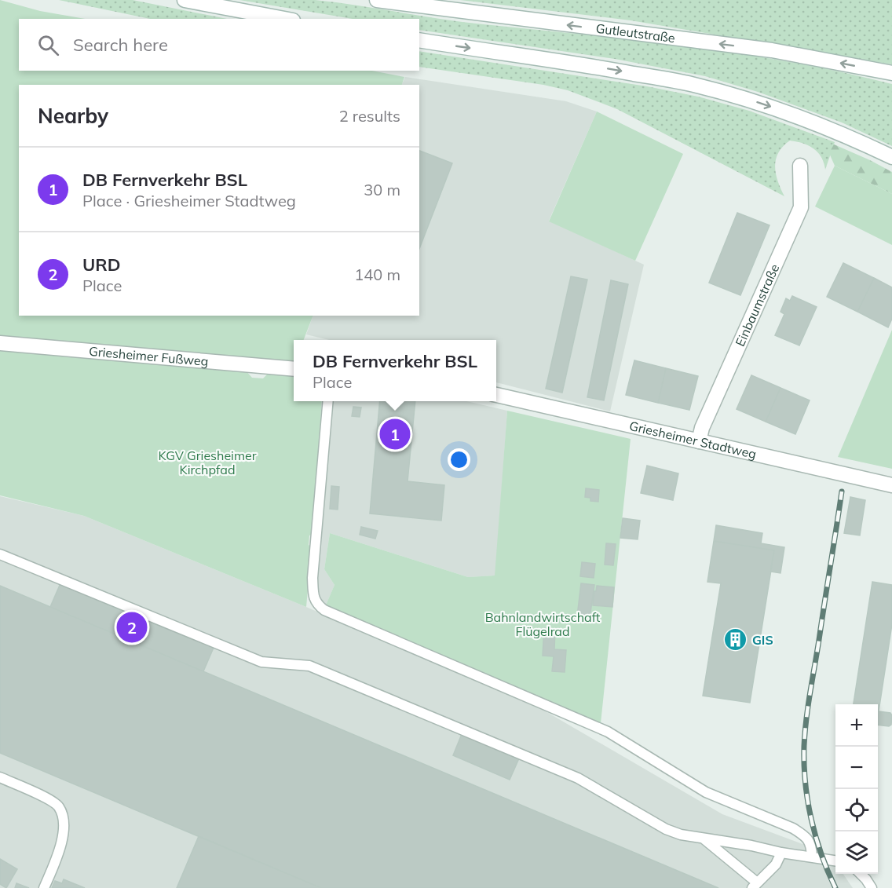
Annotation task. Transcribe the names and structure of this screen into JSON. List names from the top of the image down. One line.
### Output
{"streets":{"main road":["Gutleutstraße","Einbaumstraße","Griesheimer Fußweg","Griesheimer Stadtweg"]},"crossings":[["Einbaumstraße","Griesheimer Stadtweg"]],"parks":["KGV Griesheimer Kirchpfad","Bahnlandwirtschaft Flügelrad"],"places":{"building":["GIS"]},"page":{"search":"Search here","heading":["Nearby","2 results"],"list":[{"mark":"1","name":"DB Fernverkehr BSL","note":"Place · Griesheimer Stadtweg","value":"30 m"},{"mark":"2","name":"URD","note":"Place","value":"140 m"}],"popup":["DB Fernverkehr BSL","Place"],"pins":["1","2"],"map_buttons":["+","−"]}}
